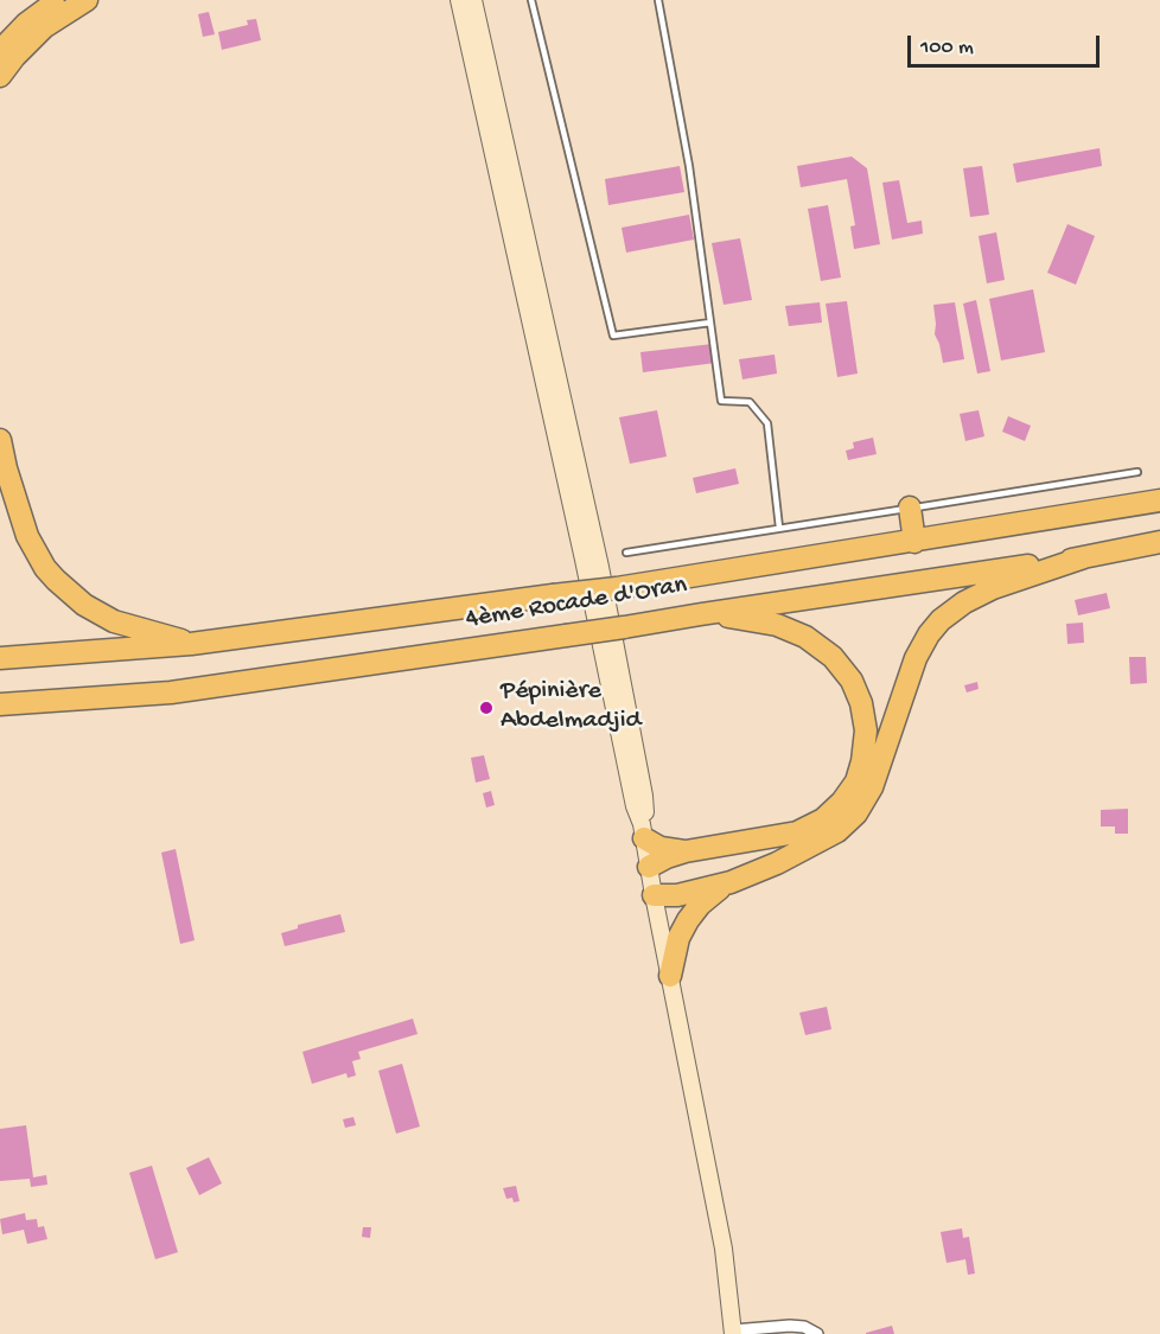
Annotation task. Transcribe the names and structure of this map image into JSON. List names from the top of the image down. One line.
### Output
{"streets":{"highway":["4ème Rocade d'Oran"]},"places":["Pépinière Abdelmadjid"],"scale_bar":"100 m"}
